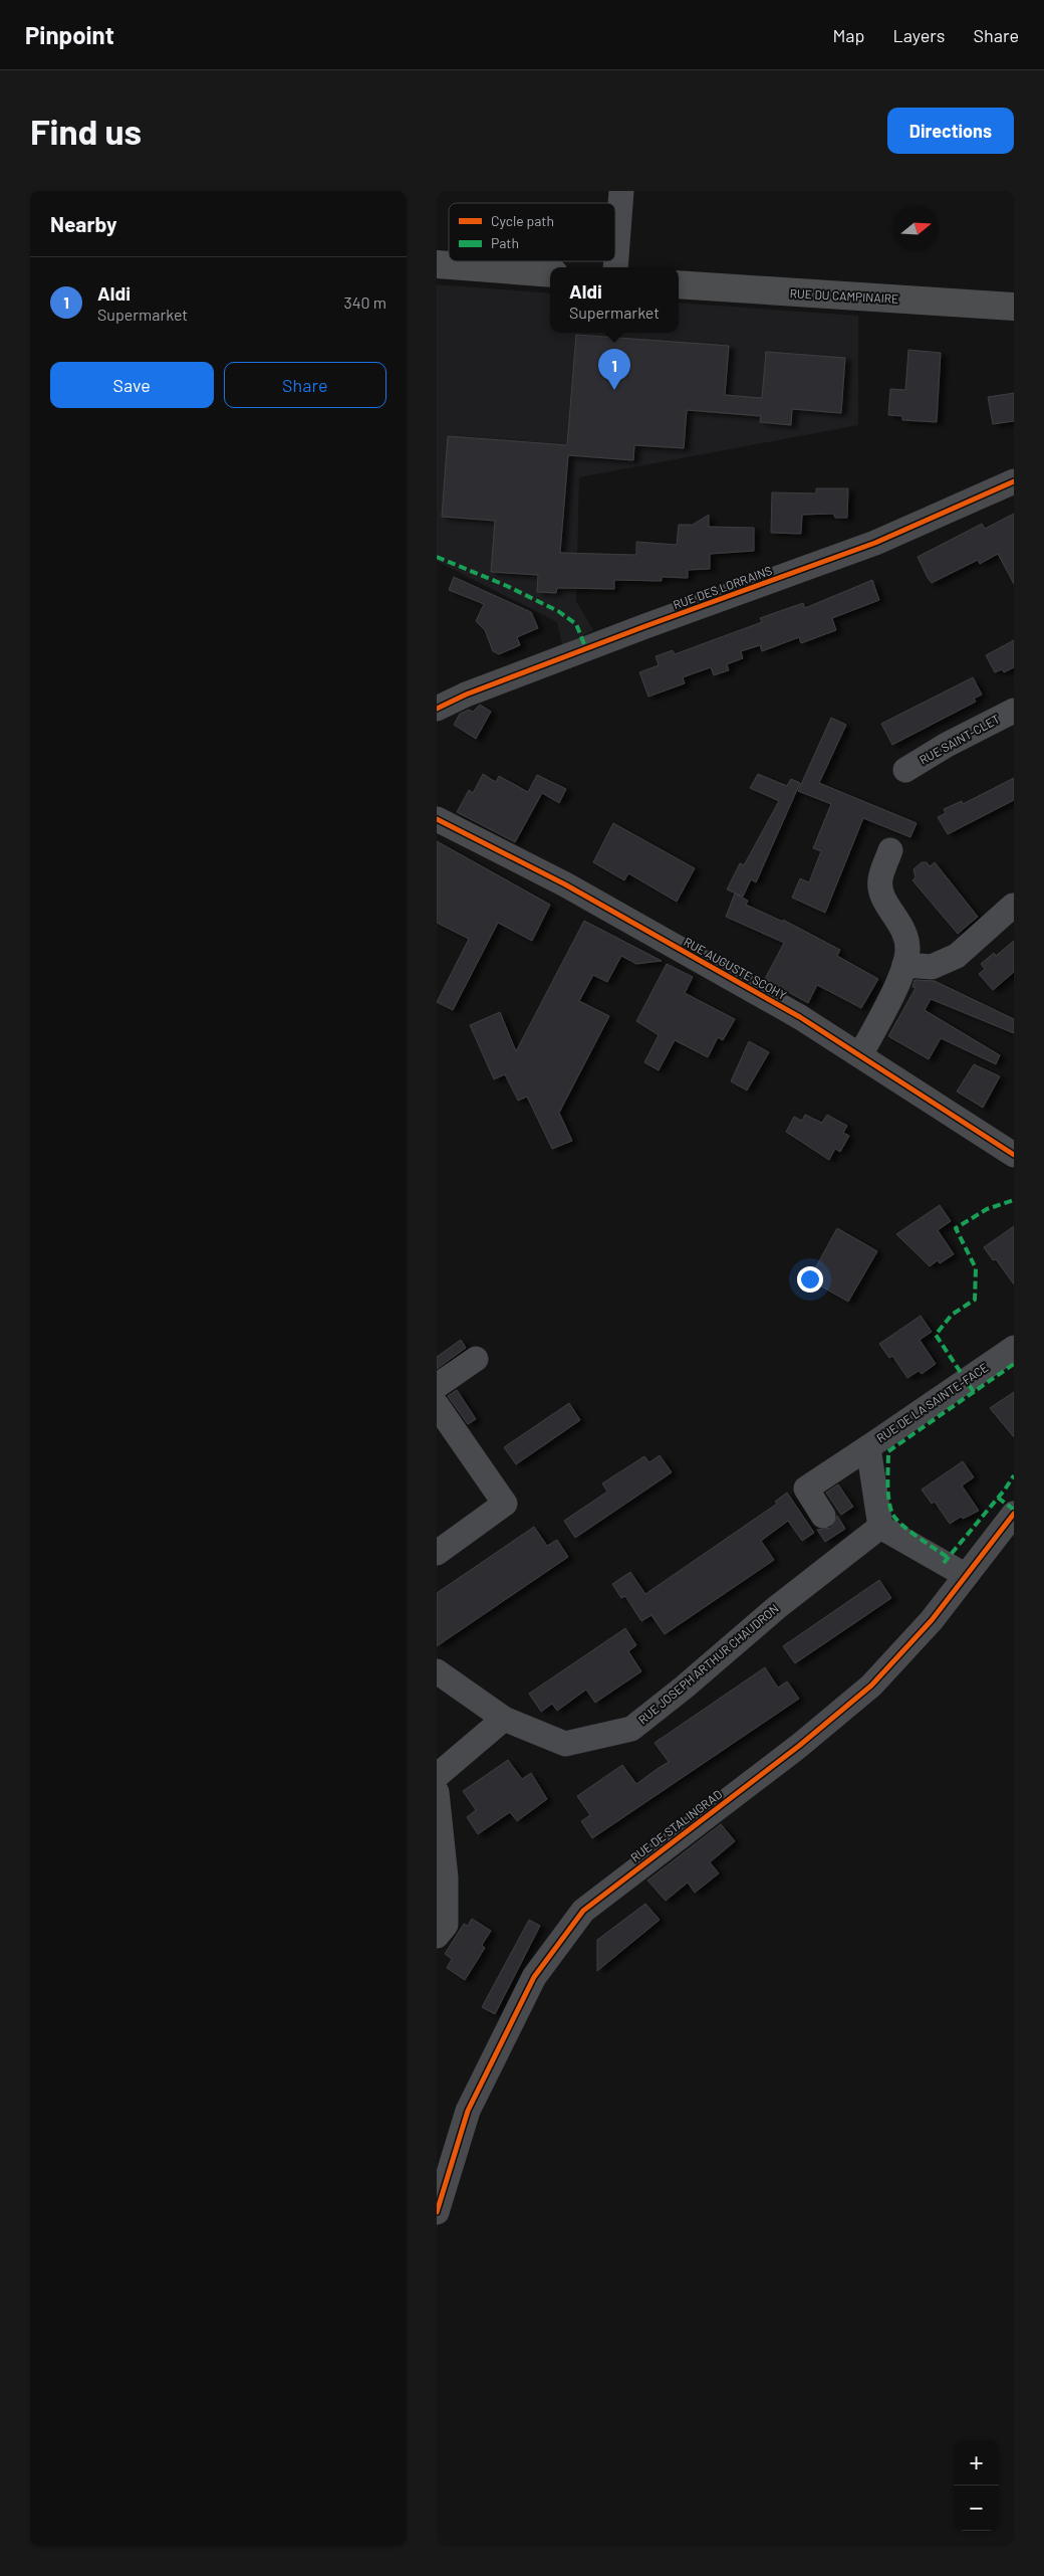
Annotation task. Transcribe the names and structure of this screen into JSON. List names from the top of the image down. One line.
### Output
{"streets":{"main road":["RUE DU CAMPINAIRE"],"street":["RUE DES LORRAINS","RUE SAINT-CLET","RUE AUGUSTE SCOHY","RUE DE LA SAINTE-FACE","RUE JOSEPH ARTHUR CHAUDRON","RUE DE STALINGRAD"]},"crossings":[["RUE DE LA SAINTE-FACE","RUE JOSEPH ARTHUR CHAUDRON"]],"legend":["Cycle path","Path"],"north":"right","page":{"header":"Pinpoint","nav":["Map","Layers","Share"],"buttons":["Directions",["Save","Share"]],"title":"Find us","heading":"Nearby","list":[{"mark":"1","name":"Aldi","note":"Supermarket","value":"340 m"}],"popup":["Aldi","Supermarket"],"pins":"1","map_buttons":["+","−"]}}
